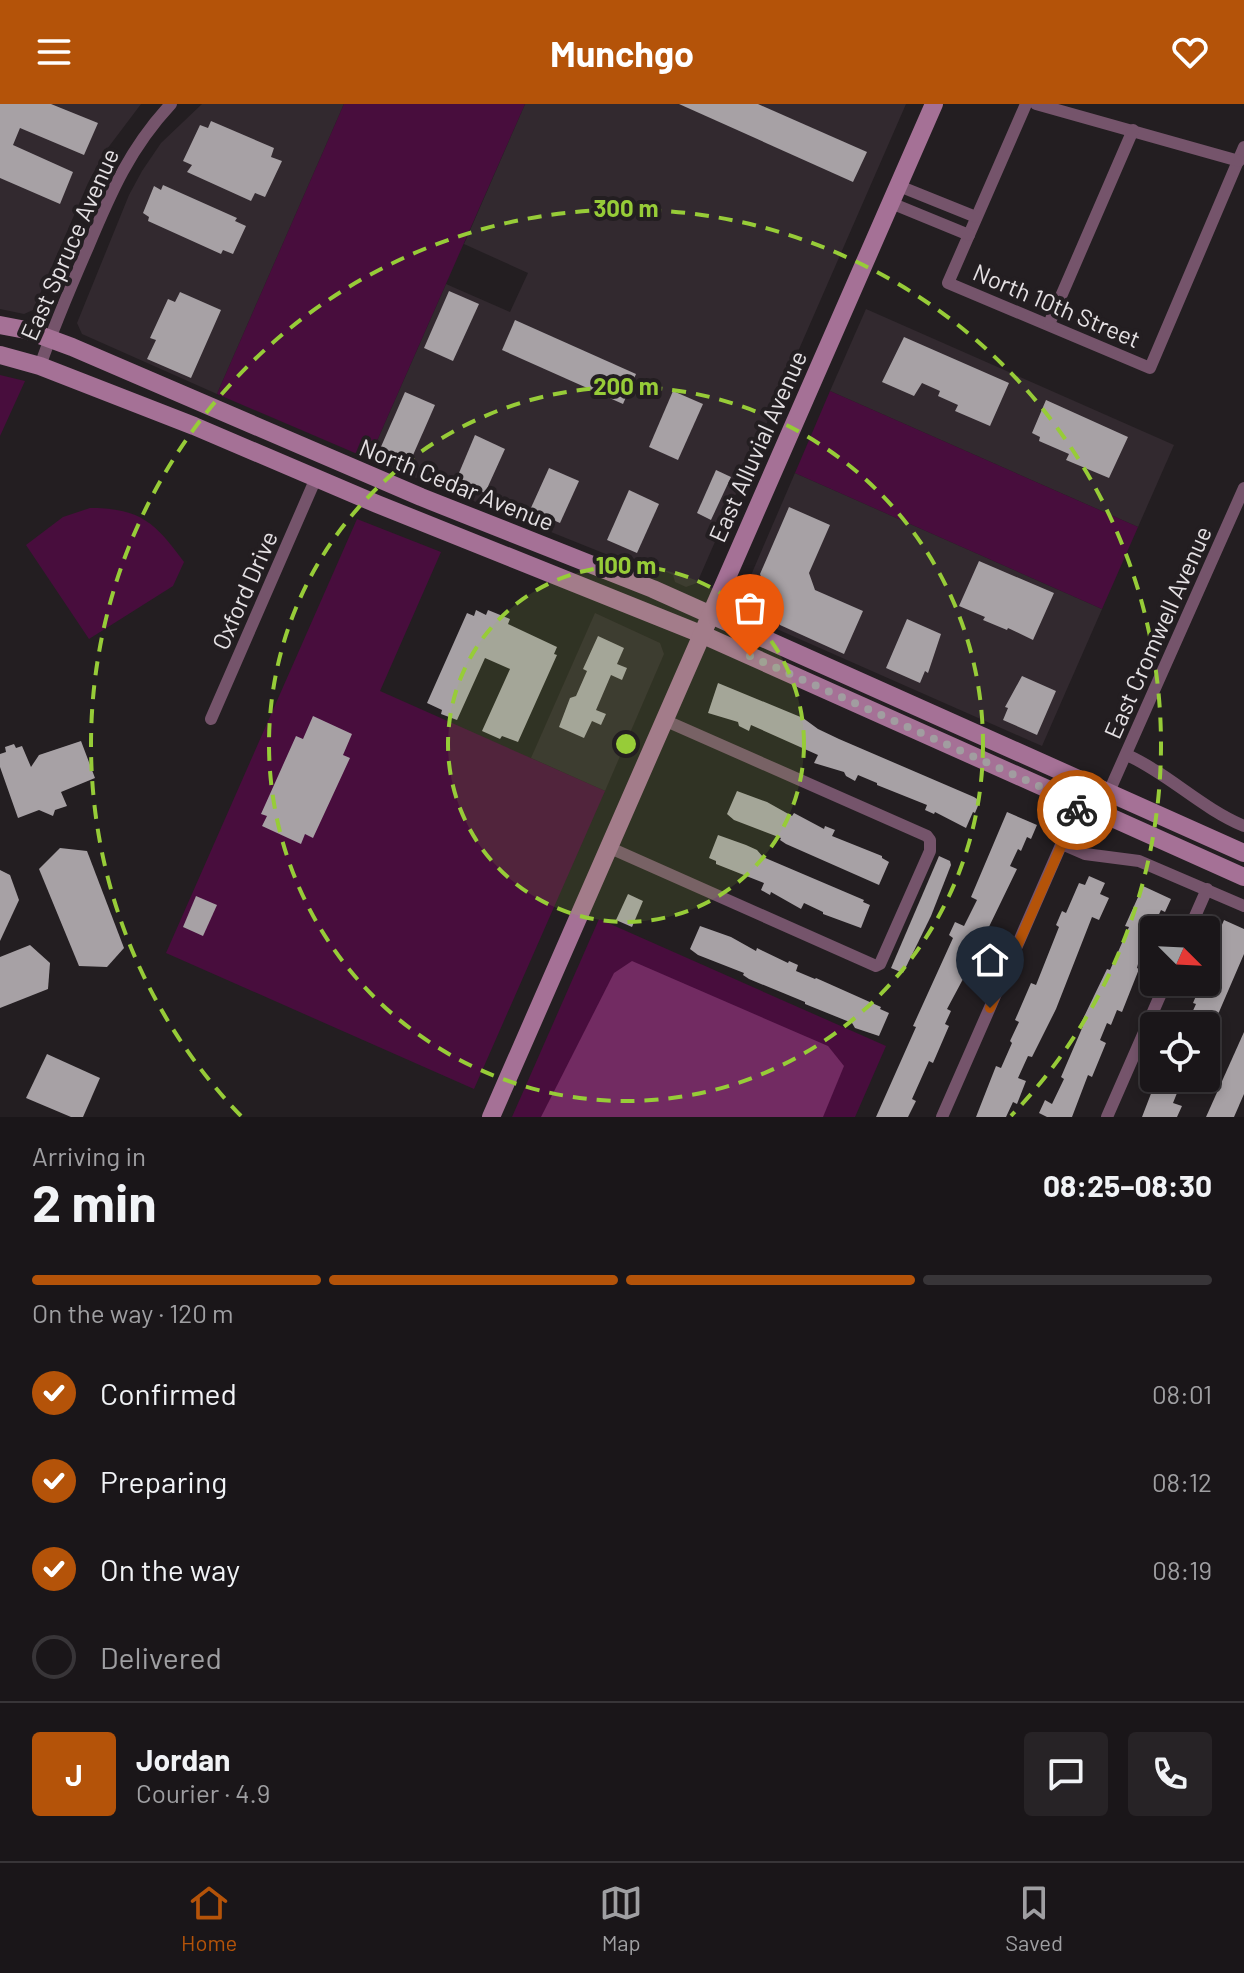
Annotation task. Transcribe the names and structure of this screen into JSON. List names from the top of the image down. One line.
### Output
{"streets":{"main road":["East Alluvial Avenue","North Cedar Avenue"],"street":["East Spruce Avenue","North 10th Street","Oxford Drive","East Cromwell Avenue"]},"crossings":[["East Spruce Avenue","North Cedar Avenue"],["East Alluvial Avenue","North Cedar Avenue"],["North Cedar Avenue","Oxford Drive"],["North Cedar Avenue","East Cromwell Avenue"]],"north":"bottom right","page":{"header":"Munchgo","heading":["2 min","Arriving in","08:25–08:30"],"panel":["Jordan","Courier · 4.9"],"bar":"On the way · 120 m","list":[["Confirmed","08:01"],["Preparing","08:12"],["On the way","08:19"],"Delivered"],"round":"J","tabs":["Home","Map","Saved"]},"rings":["300 m","200 m","100 m"]}
